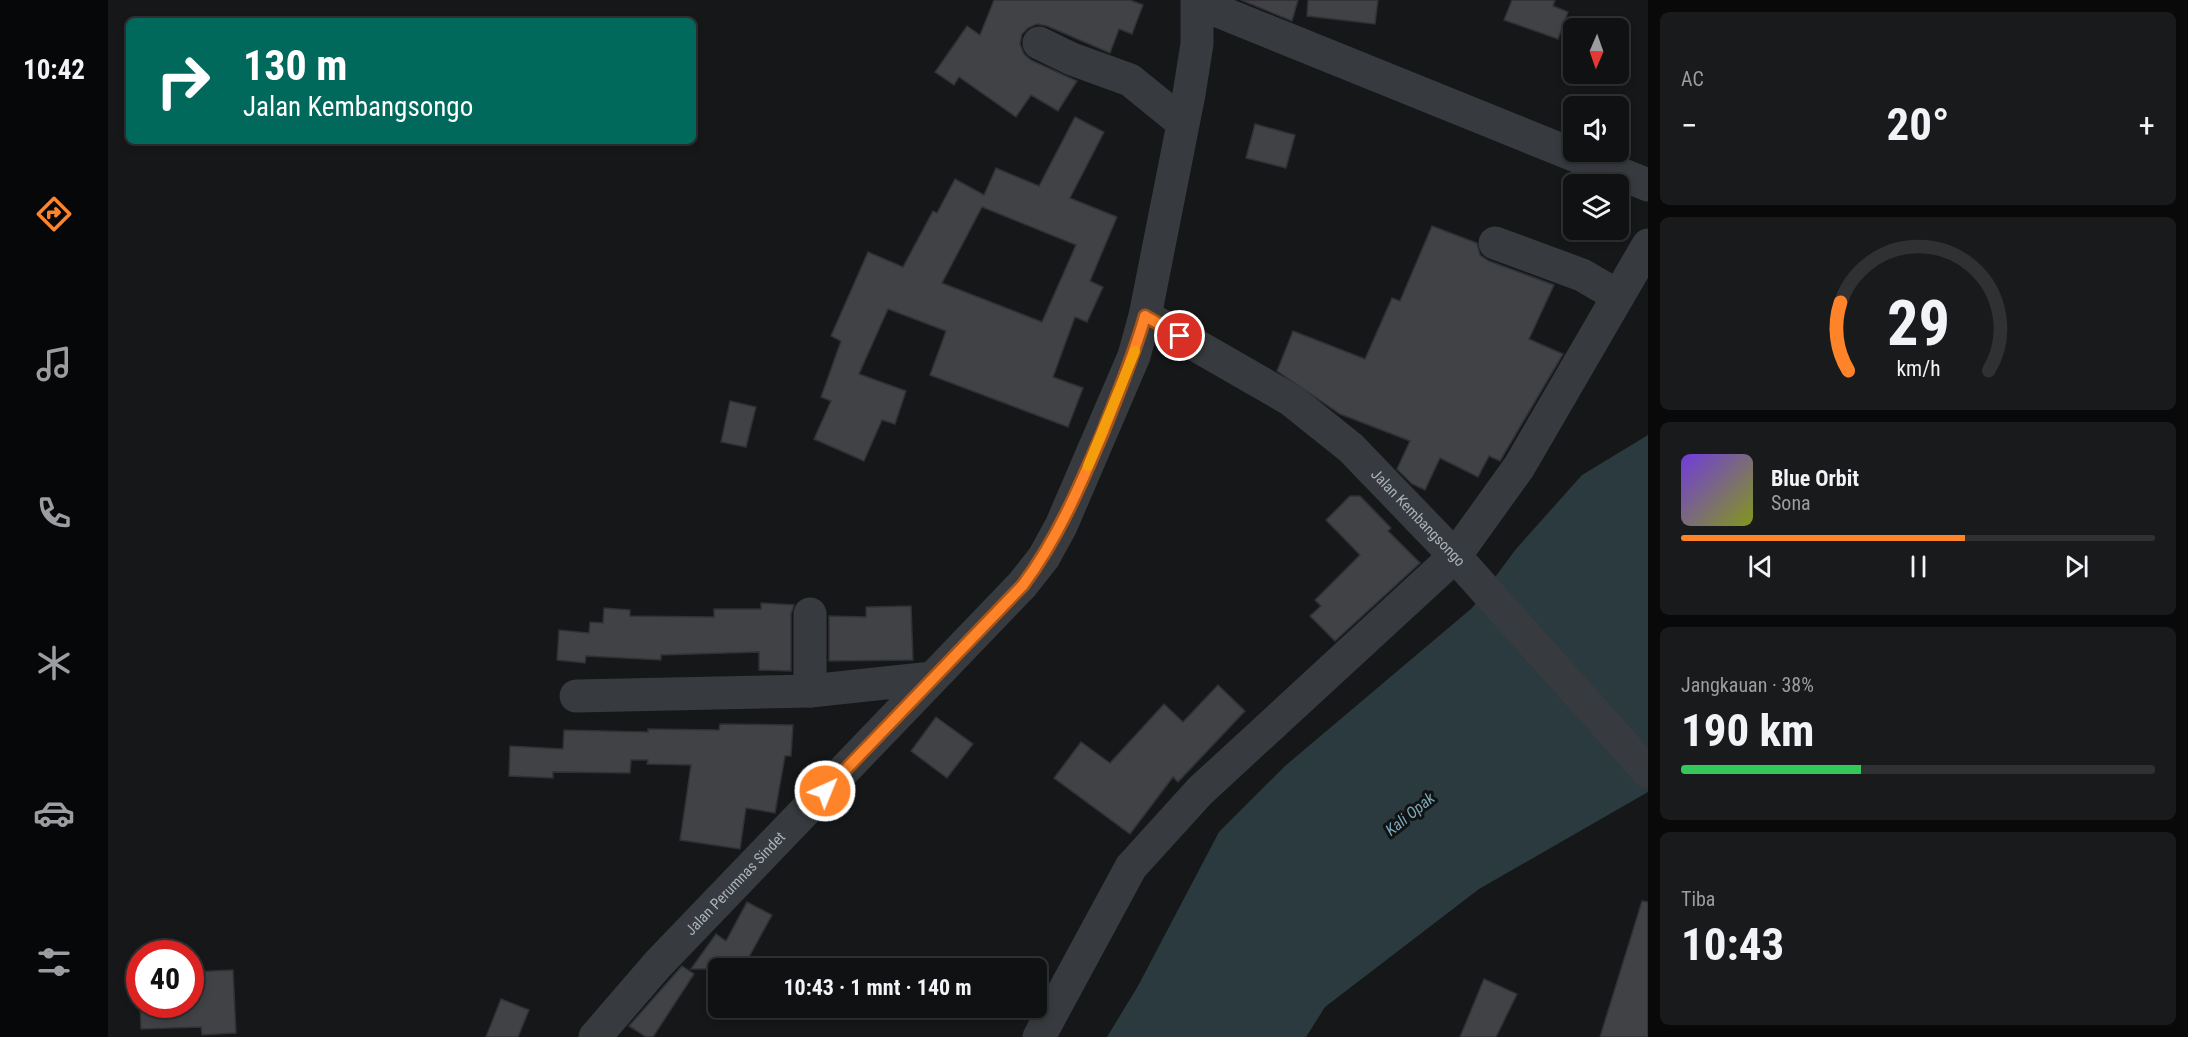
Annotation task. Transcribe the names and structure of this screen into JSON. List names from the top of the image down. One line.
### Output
{"streets":{"street":["Jalan Kembangsongo","Jalan Perumnas Sindet"]},"crossings":[["Jalan Kembangsongo","Jalan Perumnas Sindet"]],"water":["Kali Opak"],"north":"bottom","page":{"tabs":"10:42","tile":["AC",["Jangkauan · 38%","190 km"],["Tiba","10:43"]],"turn":["130 m","Jalan Kembangsongo"],"heat":["−","20°","+"],"song":["Blue Orbit","Sona"],"limit":"40","trip":"10:43 · 1 mnt · 140 m","gauge":["29","km/h"]}}
